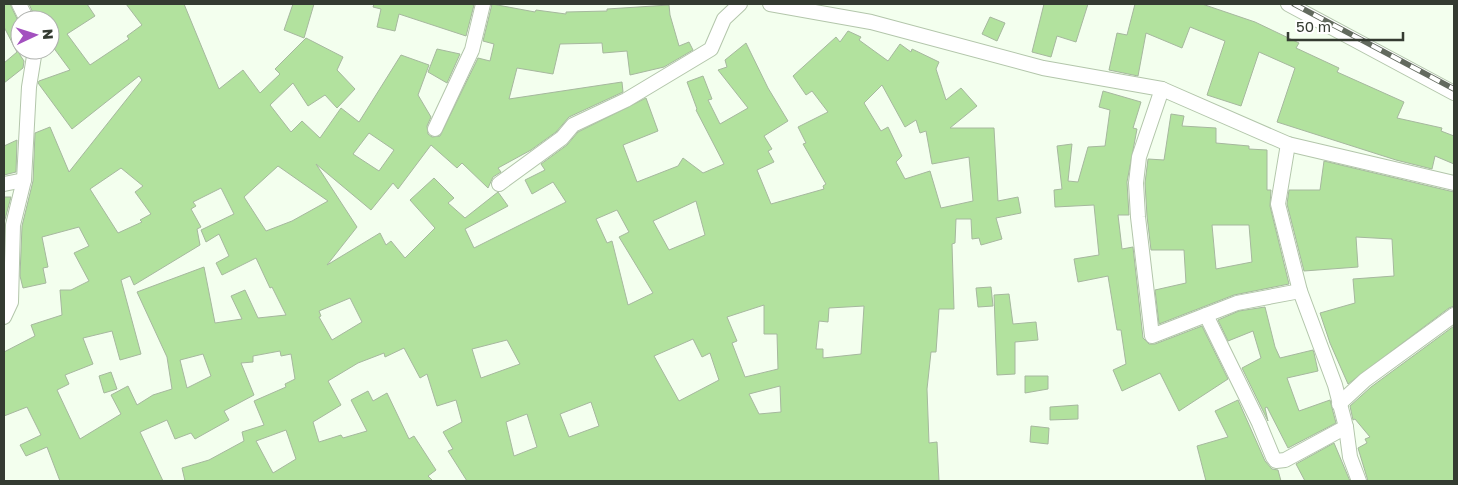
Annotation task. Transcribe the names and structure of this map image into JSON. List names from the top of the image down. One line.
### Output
{"scale_bar":"50 m","north":"right"}
